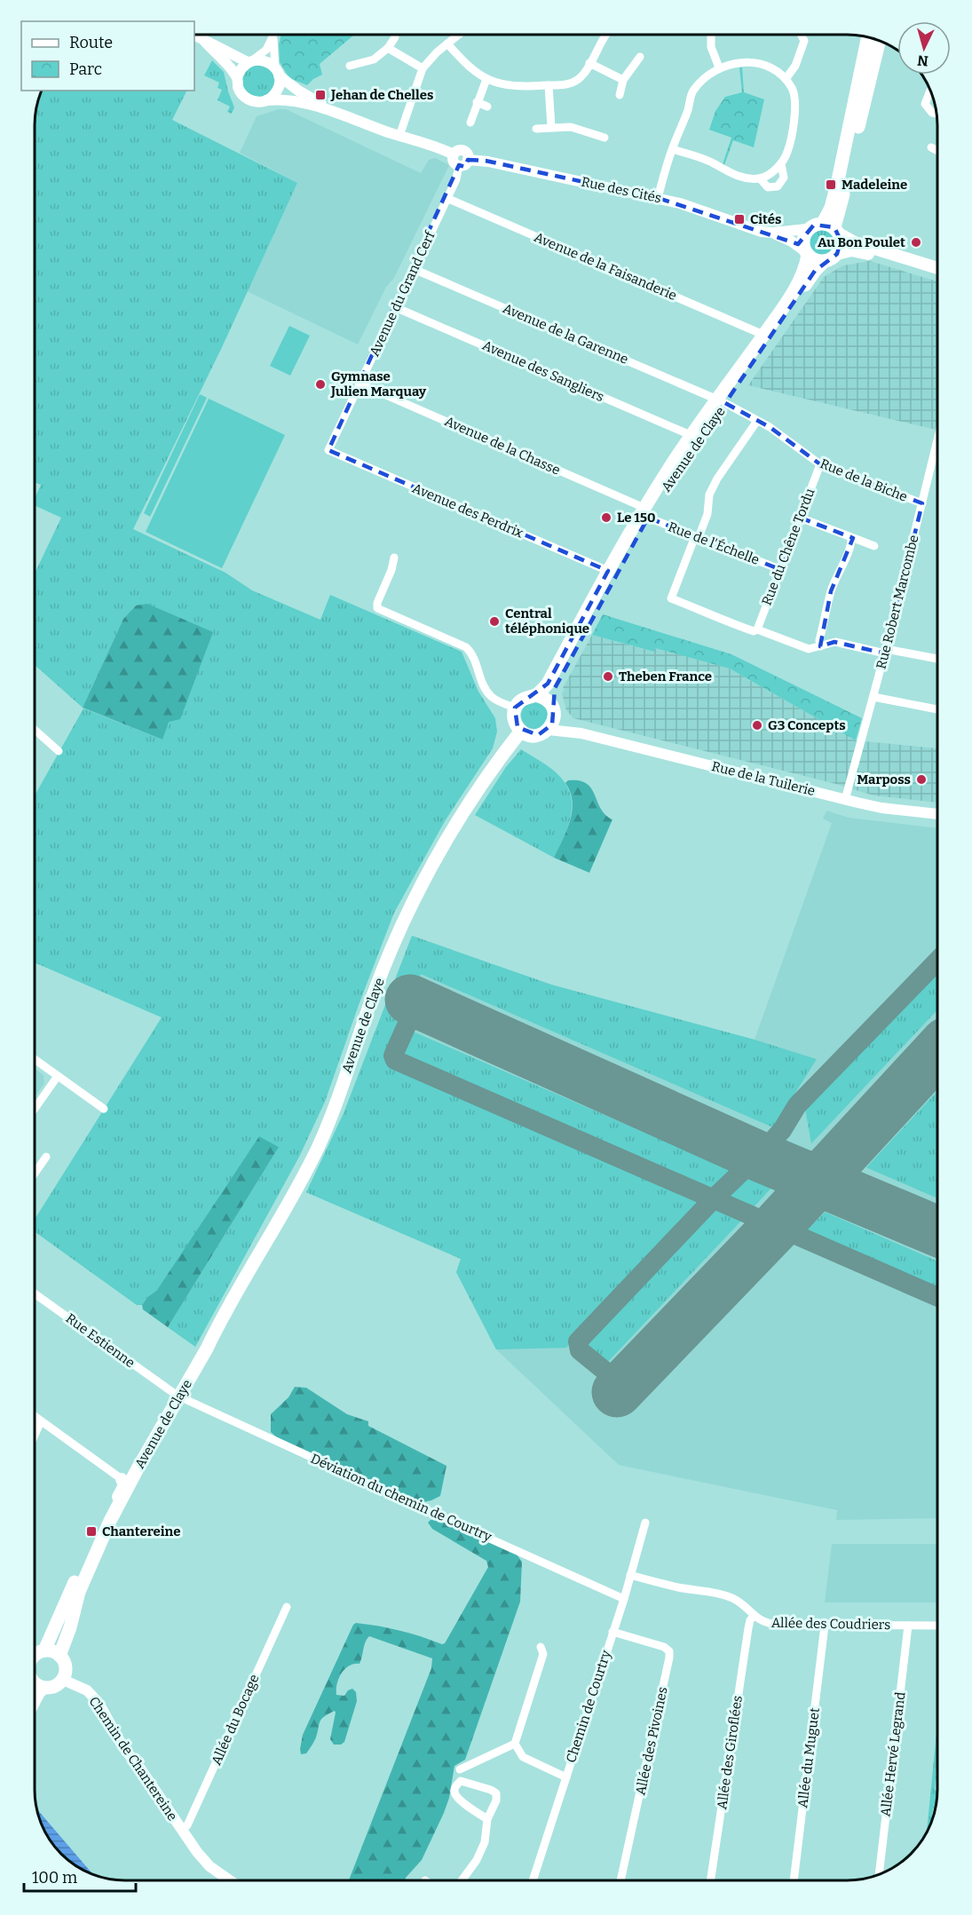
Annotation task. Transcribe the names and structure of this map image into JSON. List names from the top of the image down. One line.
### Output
{"streets":{"main road":["Avenue de Claye"],"street":["Rue des Cités","Avenue de la Faisanderie","Avenue du Grand Cerf","Avenue de la Garenne","Avenue des Sangliers","Avenue de la Chasse","Rue de la Biche","Avenue des Perdrix","Rue de l'Échelle","Rue du Chêne Tordu","Rue Robert Marcombe","Rue de la Tuilerie","Rue Estienne","Déviation du chemin de Courtry","Allée des Coudriers","Chemin de Courtry","Allée du Bocage","Allée des Pivoines","Allée des Giroflées","Allée Hervé Legrand","Allée du Muguet","Chemin de Chantereine"]},"crossings":[["Rue des Cités","Avenue du Grand Cerf"],["Rue des Cités","Avenue de Claye"],["Avenue de la Faisanderie","Avenue du Grand Cerf"],["Avenue de la Faisanderie","Avenue de Claye"],["Avenue du Grand Cerf","Avenue de la Garenne"],["Avenue du Grand Cerf","Avenue des Sangliers"],["Avenue du Grand Cerf","Avenue de la Chasse"],["Avenue du Grand Cerf","Avenue des Perdrix"],["Avenue de la Garenne","Avenue de Claye"],["Avenue de la Garenne","Rue de la Biche"],["Avenue des Sangliers","Avenue de Claye"],["Avenue de la Chasse","Avenue de Claye"],["Avenue de la Chasse","Rue de l'Échelle"],["Avenue de Claye","Rue de la Biche"],["Avenue de Claye","Avenue des Perdrix"],["Avenue de Claye","Rue de l'Échelle"],["Avenue de Claye","Rue de la Tuilerie"],["Avenue de Claye","Rue Estienne"],["Avenue de Claye","Déviation du chemin de Courtry"],["Rue de la Biche","Rue du Chêne Tordu"],["Rue de la Biche","Rue Robert Marcombe"],["Rue de l'Échelle","Rue du Chêne Tordu"],["Rue Robert Marcombe","Rue de la Tuilerie"],["Rue Estienne","Déviation du chemin de Courtry"],["Déviation du chemin de Courtry","Chemin de Courtry"],["Allée des Coudriers","Chemin de Courtry"],["Allée des Coudriers","Allée des Giroflées"],["Allée des Coudriers","Allée Hervé Legrand"],["Allée des Coudriers","Allée du Muguet"],["Chemin de Courtry","Allée des Pivoines"],["Allée du Bocage","Chemin de Chantereine"]],"places":{"transit":["Jehan de Chelles","Madeleine","Cités","Chantereine"],"other":["Au Bon Poulet","Gymnase Julien Marquay","Le 150","Central téléphonique","Theben France","G3 Concepts","Marposs"]},"legend":["Route","Parc"],"scale_bar":"100 m","north":"bottom"}
